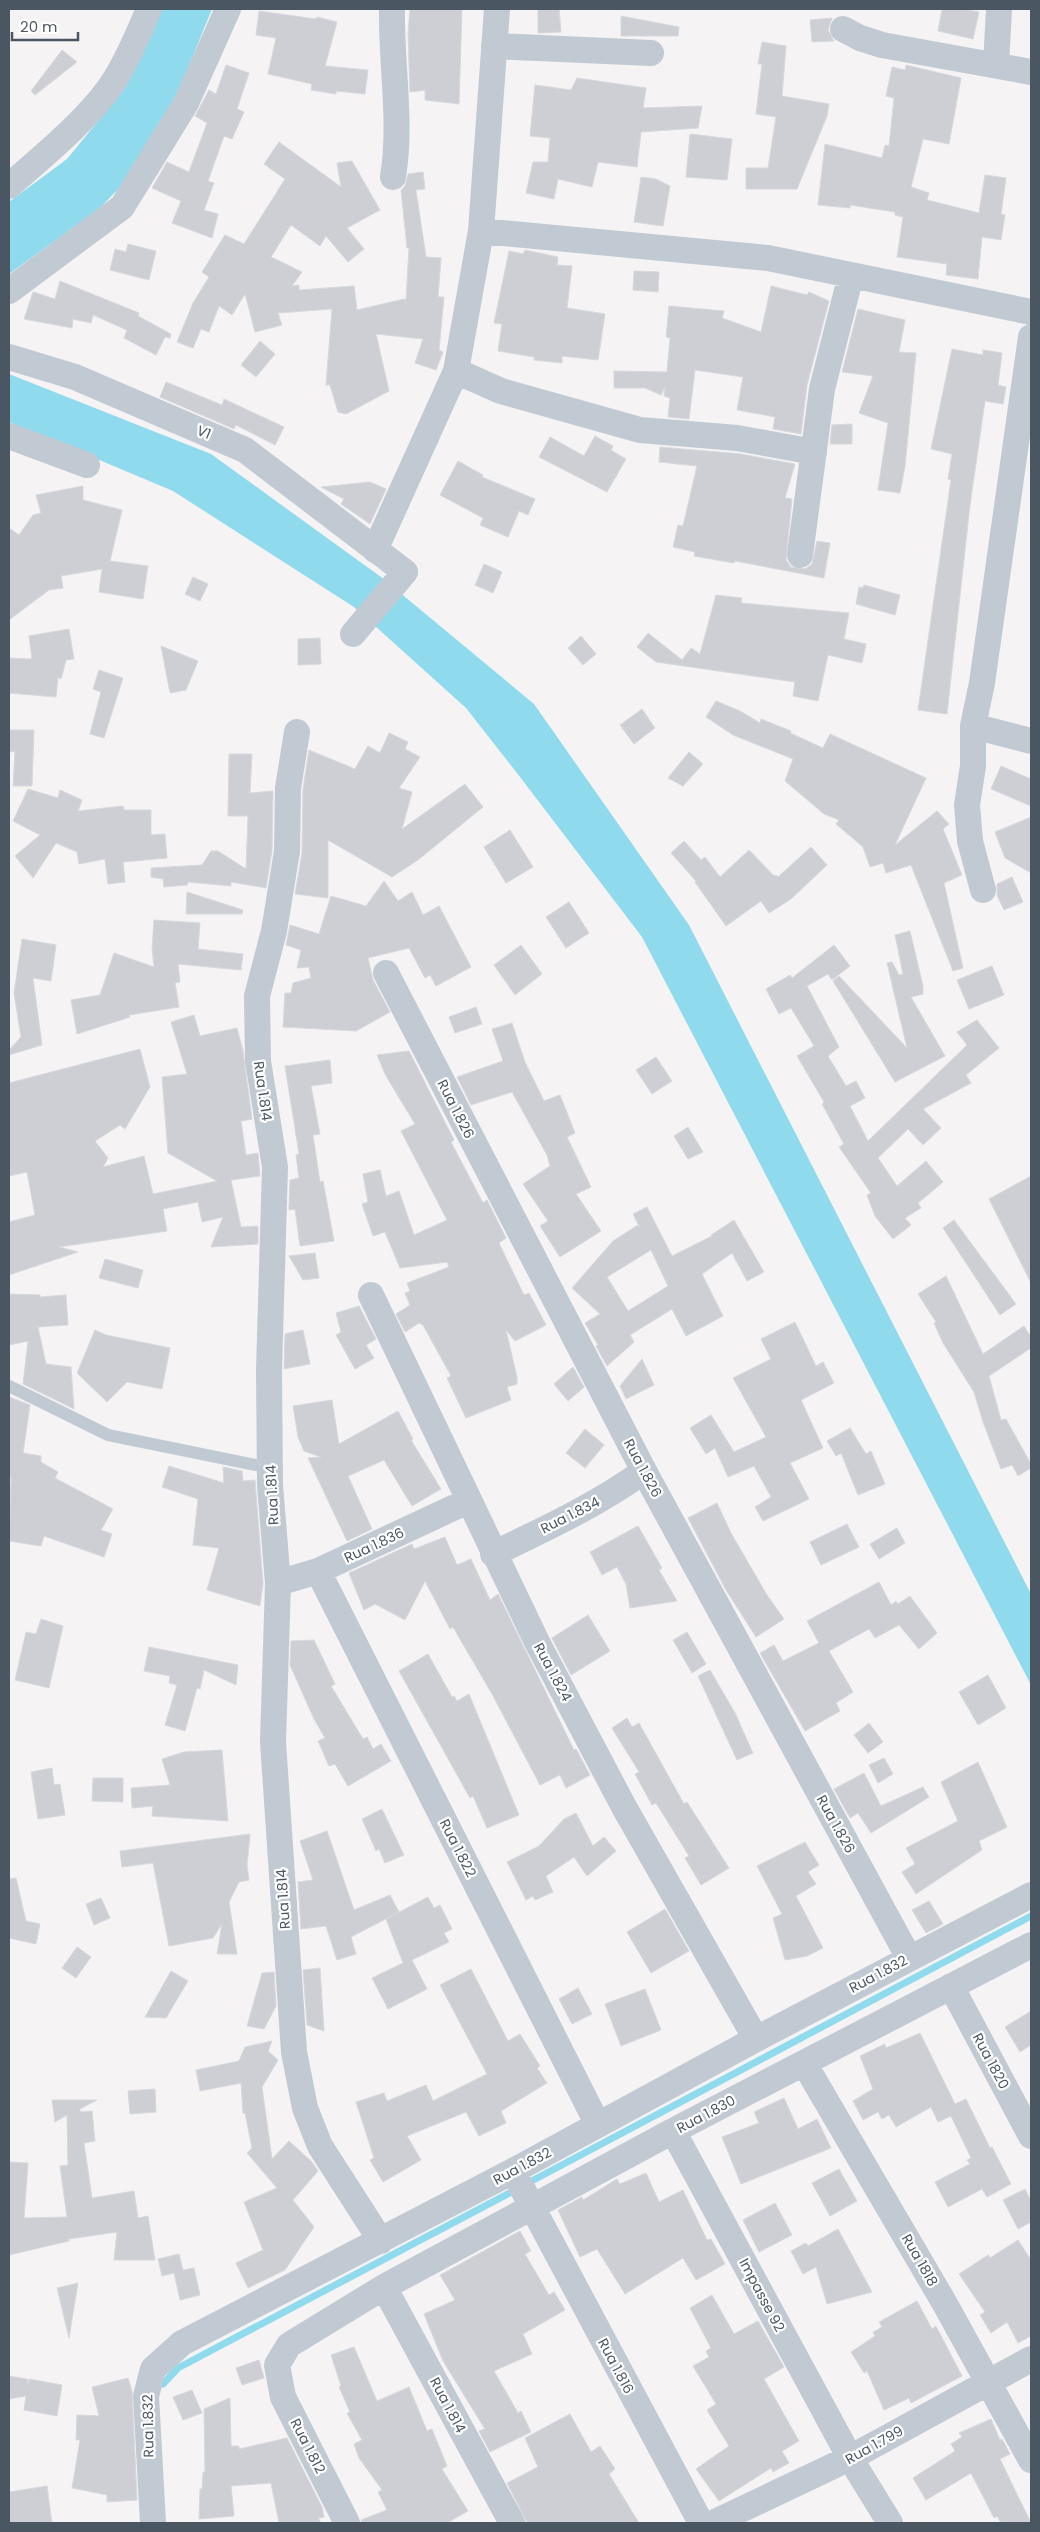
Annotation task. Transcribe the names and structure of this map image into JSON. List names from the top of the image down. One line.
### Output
{"streets":{"street":["V1","Rua 1.814","Rua 1.826","Rua 1.834","Rua 1.836","Rua 1.824","Rua 1.822","Rua 1.832","Rua 1820","Rua 1.830","Rua 1818","Impasse 92","Rua 1.816","Rua 1.799","Rua 1.812"]},"crossings":[["Rua 1.814","Rua 1.836"],["Rua 1.814","Rua 1.832"],["Rua 1.814","Rua 1.830"],["Rua 1.826","Rua 1.834"],["Rua 1.826","Rua 1.832"],["Rua 1.834","Rua 1.824"],["Rua 1.836","Rua 1.824"],["Rua 1.836","Rua 1.822"],["Rua 1.824","Rua 1.832"],["Rua 1.822","Rua 1.832"],["Rua 1.832","Rua 1.816"],["Rua 1820","Rua 1.830"],["Rua 1.830","Rua 1818"],["Rua 1.830","Impasse 92"],["Rua 1.830","Rua 1.816"],["Rua 1.830","Rua 1.812"],["Rua 1818","Rua 1.799"],["Impasse 92","Rua 1.799"]],"scale_bar":"20 m"}
